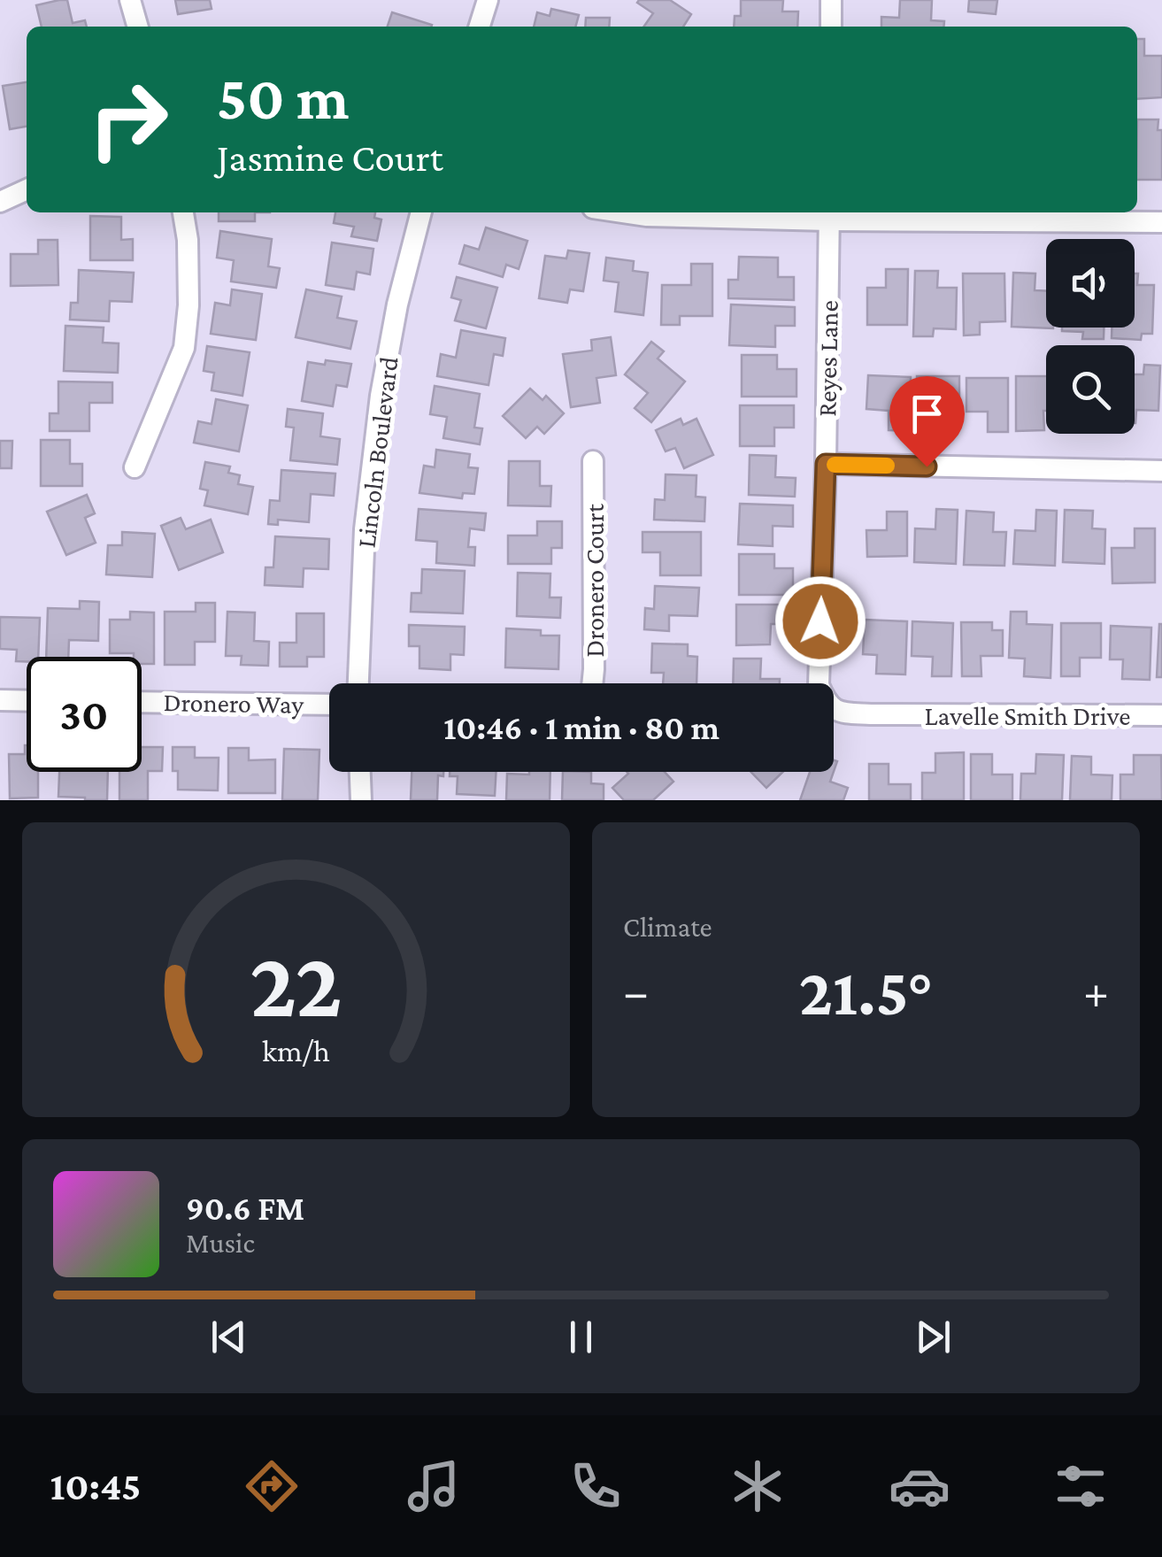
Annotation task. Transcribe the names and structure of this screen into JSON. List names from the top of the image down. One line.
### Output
{"streets":{"street":["Reyes Lane","Lincoln Boulevard","Dronero Court","Dronero Way","Lavelle Smith Drive"]},"crossings":[["Reyes Lane","Lavelle Smith Drive"]],"page":{"turn":["50 m","Jasmine Court"],"limit":"30","trip":"10:46 · 1 min · 80 m","tile":"Climate","heat":["−","21.5°","+"],"song":["90.6 FM","Music"],"tabs":"10:45","gauge":["22","km/h"]}}
